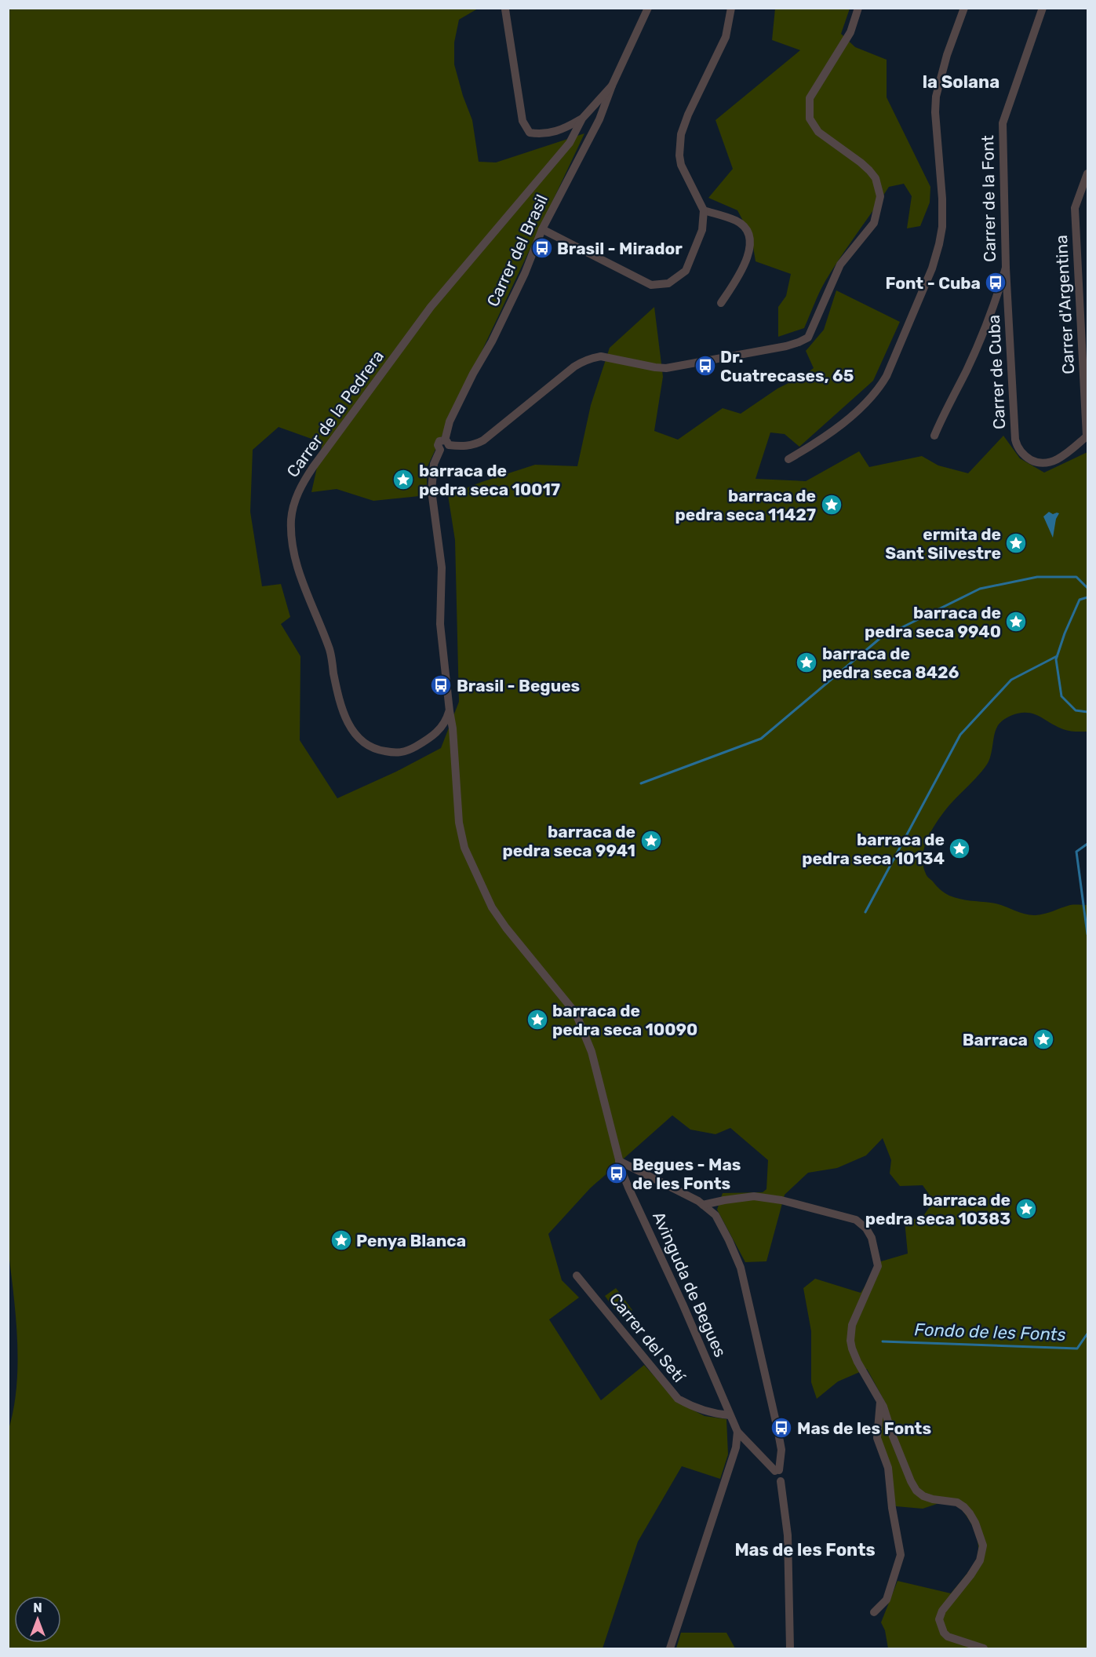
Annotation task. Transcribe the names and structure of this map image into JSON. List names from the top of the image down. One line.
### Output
{"streets":{"street":["Carrer de la Font","Carrer del Brasil","Carrer d'Argentina","Carrer de Cuba","Carrer de la Pedrera","Avinguda de Begues","Carrer del Setí"]},"crossings":[["Carrer de la Font","Carrer de Cuba"],["Carrer del Brasil","Carrer de la Pedrera"],["Carrer del Brasil","Avinguda de Begues"],["Carrer d'Argentina","Carrer de Cuba"],["Carrer de la Pedrera","Avinguda de Begues"],["Avinguda de Begues","Carrer del Setí"]],"districts":["la Solana","Mas de les Fonts"],"water":["Fondo de les Fonts"],"places":{"bus stop":["Brasil - Mirador","Font - Cuba","Dr. Cuatrecases, 65","Brasil - Begues","Begues - Mas de les Fonts","Mas de les Fonts"],"place":["barraca de pedra seca 10017","barraca de pedra seca 11427","ermita de Sant Silvestre","barraca de pedra seca 9940","barraca de pedra seca 8426","barraca de pedra seca 9941","barraca de pedra seca 10134","barraca de pedra seca 10090","Barraca","barraca de pedra seca 10383","Penya Blanca"]},"north":"top"}
